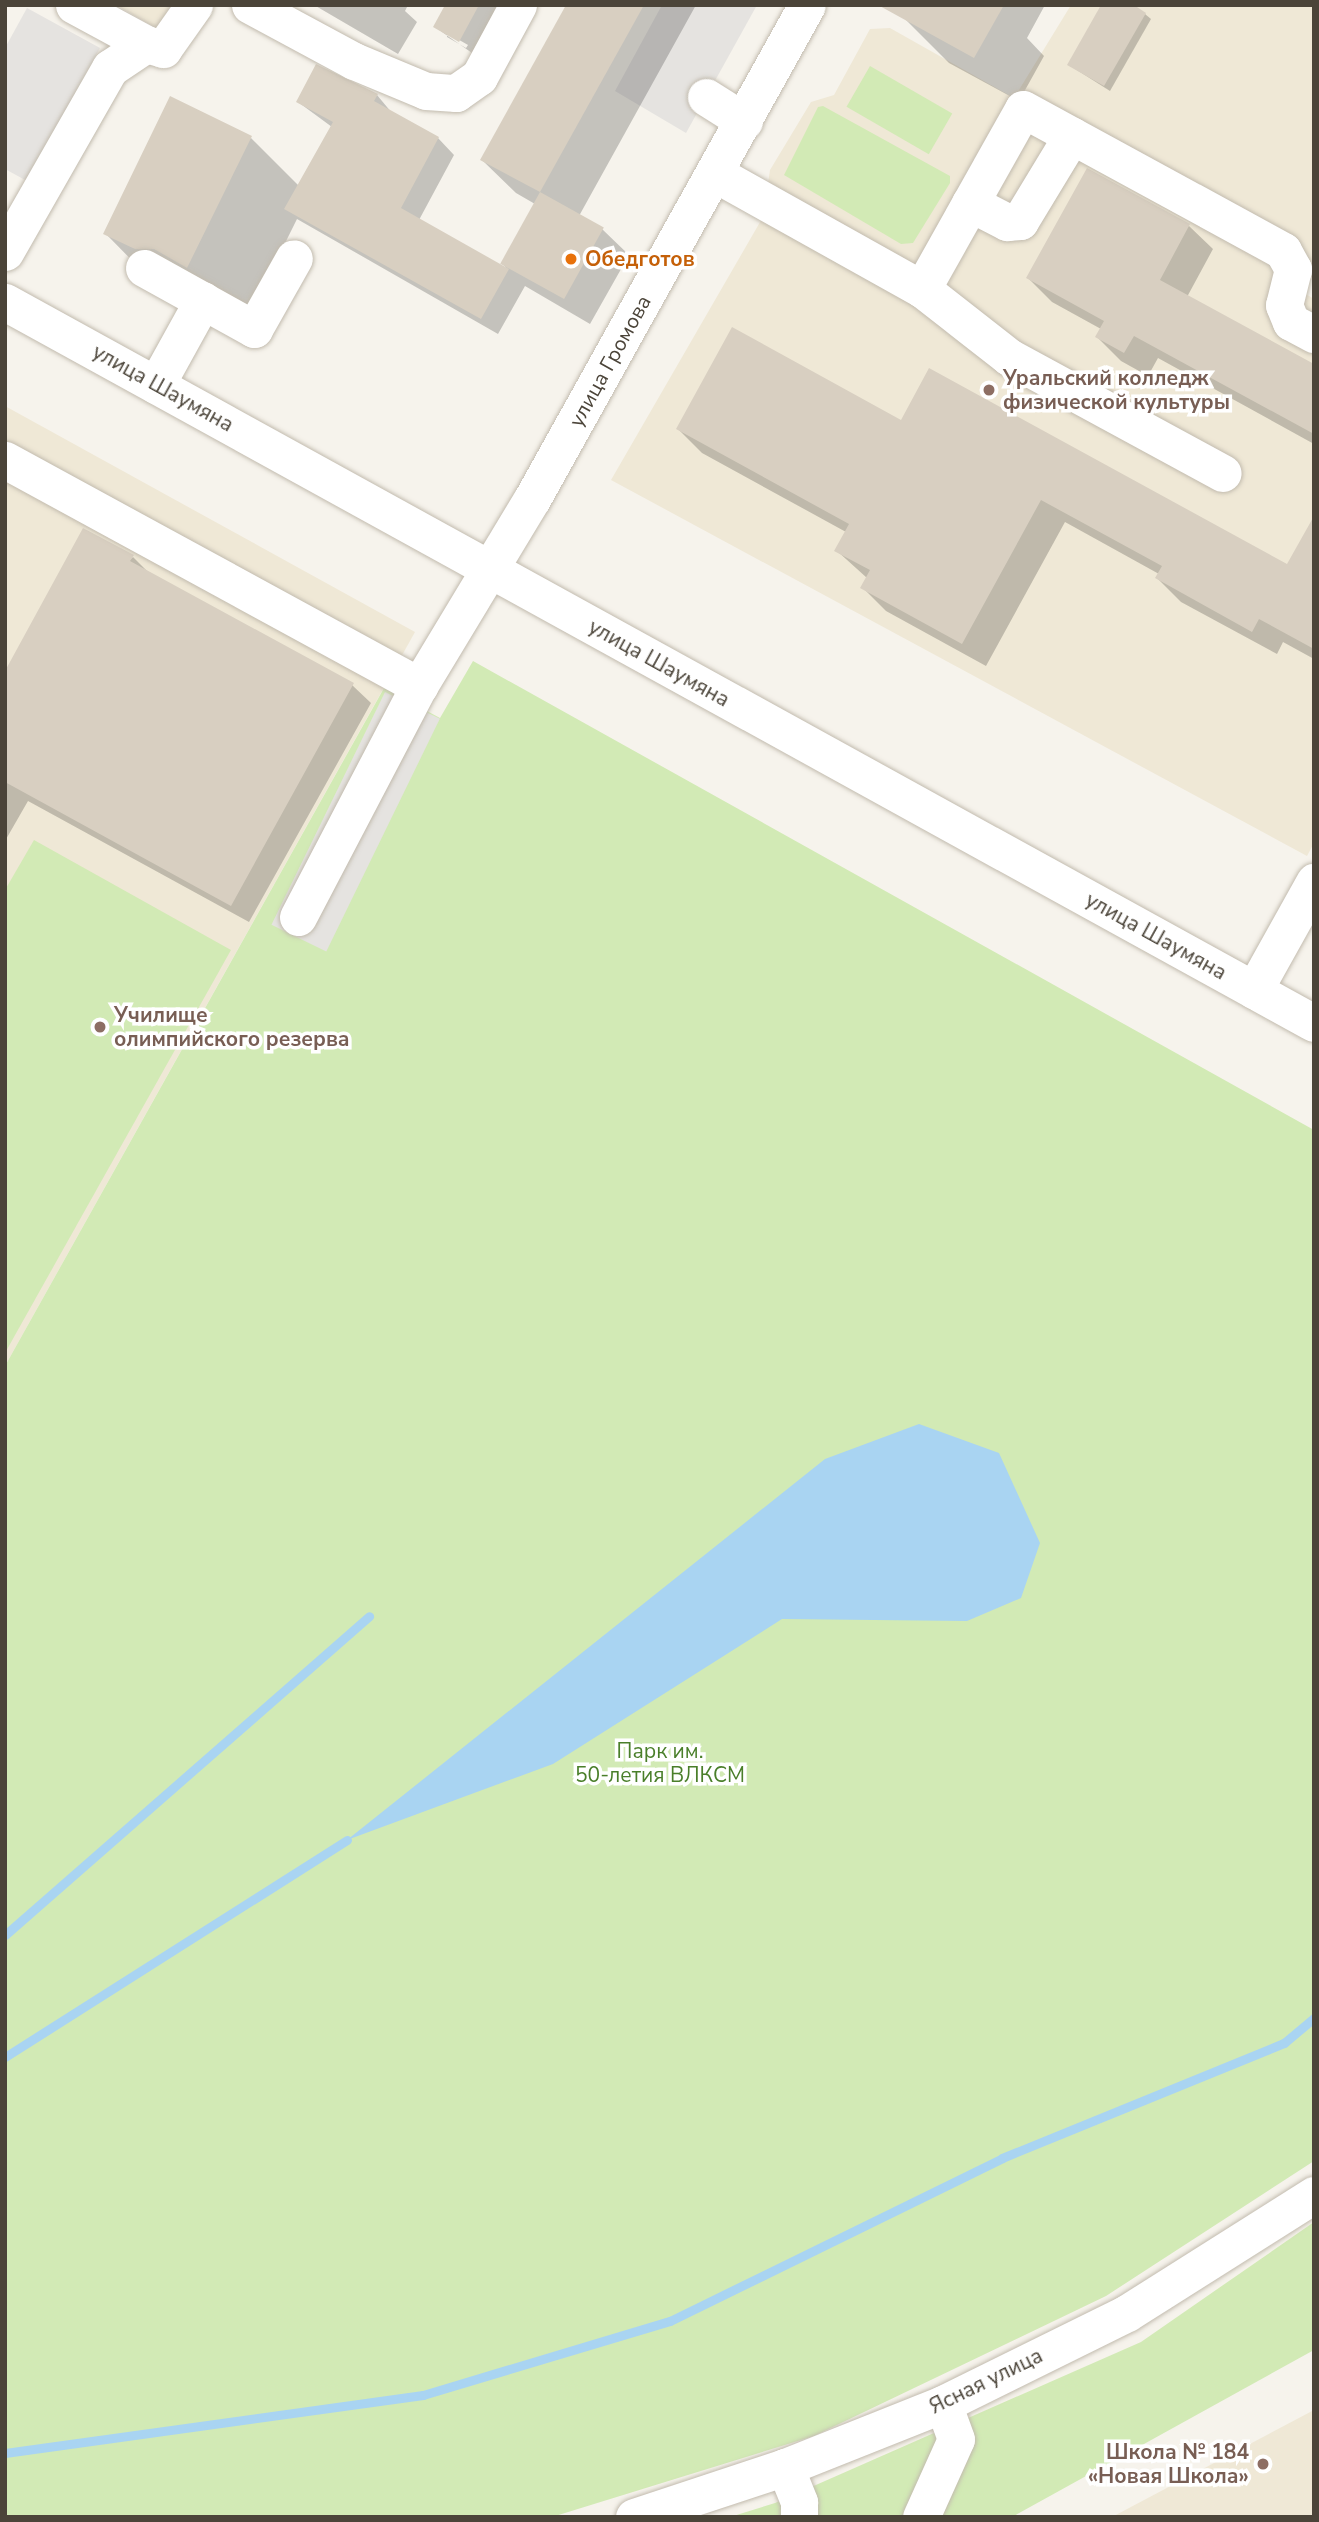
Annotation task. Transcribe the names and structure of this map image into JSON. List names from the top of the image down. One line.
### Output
{"streets":{"street":["улица Громова","улица Шаумяна","Ясная улица"]},"crossings":[["улица Громова","улица Шаумяна"]],"parks":["Парк им. 50-летия ВЛКСМ"],"places":["Обедготов","Уральский колледж физической культуры","Училище олимпийского резерва","Школа № 184 «Новая Школа»"]}
